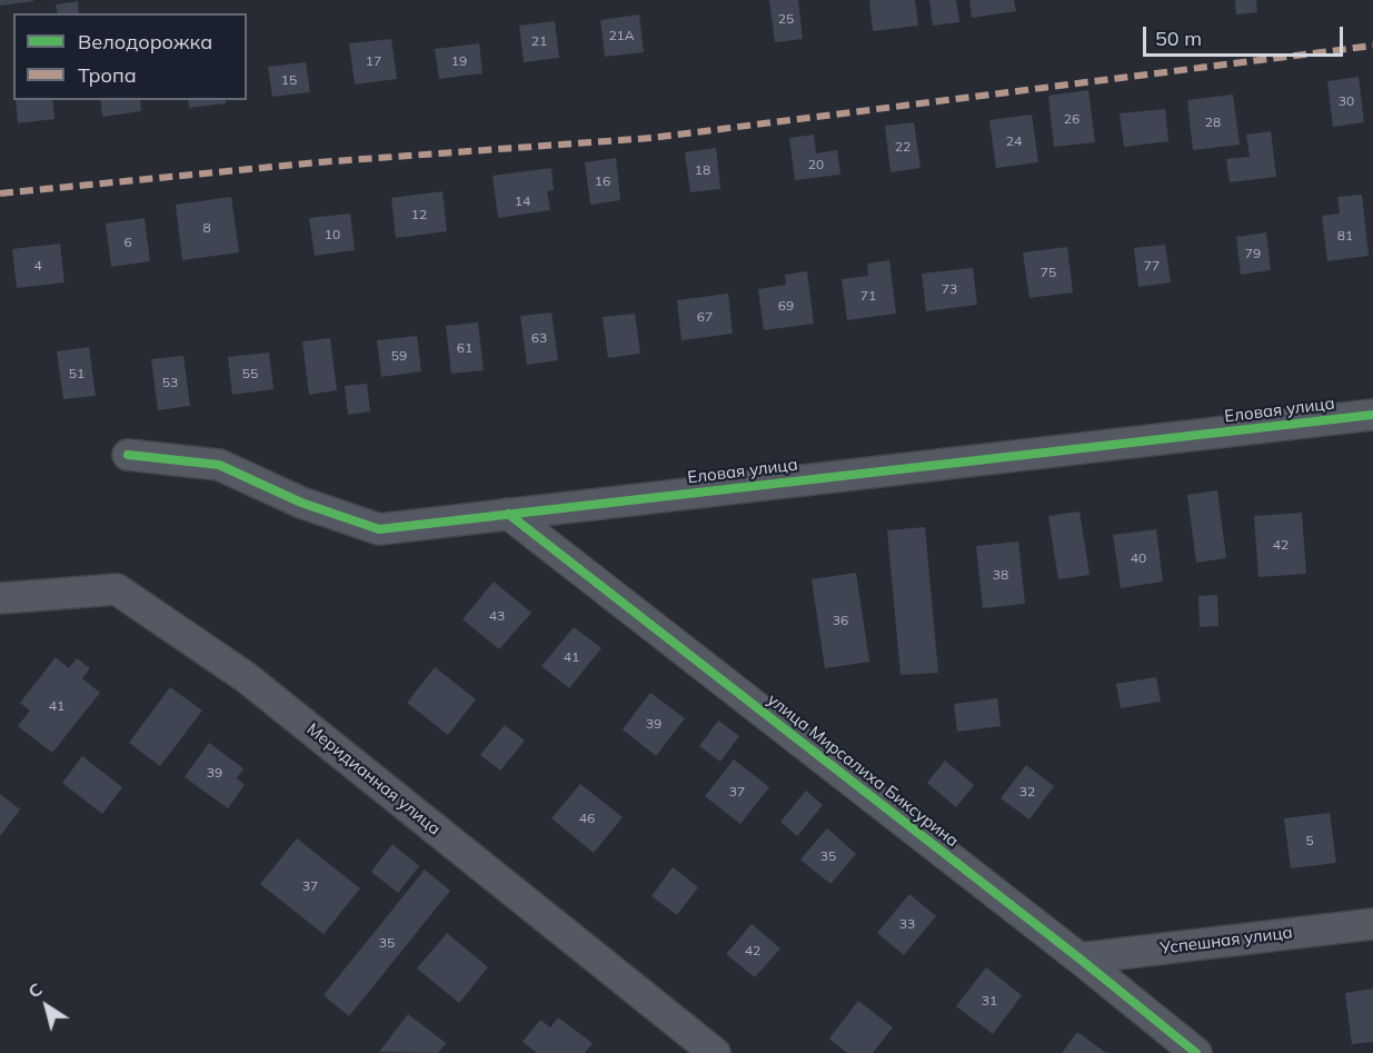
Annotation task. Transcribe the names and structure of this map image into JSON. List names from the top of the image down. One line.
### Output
{"streets":{"street":["Еловая улица","улица Мирсалиха Биксурина","Меридианная улица","Успешная улица"]},"crossings":[["Еловая улица","улица Мирсалиха Биксурина"],["улица Мирсалиха Биксурина","Успешная улица"]],"house_numbers":["25","21А","21","17","19","15","30","26","28","24","22","20","18","16","14","12","8","10","81","6","79","4","77","75","73","71","69","67","63","61","59","51","55","53","42","40","38","43","36","41","41","39","39","37","32","46","5","35","37","33","35","42","31"],"legend":["Велодорожка","Тропа"],"scale_bar":"50 m","north":"top left"}
